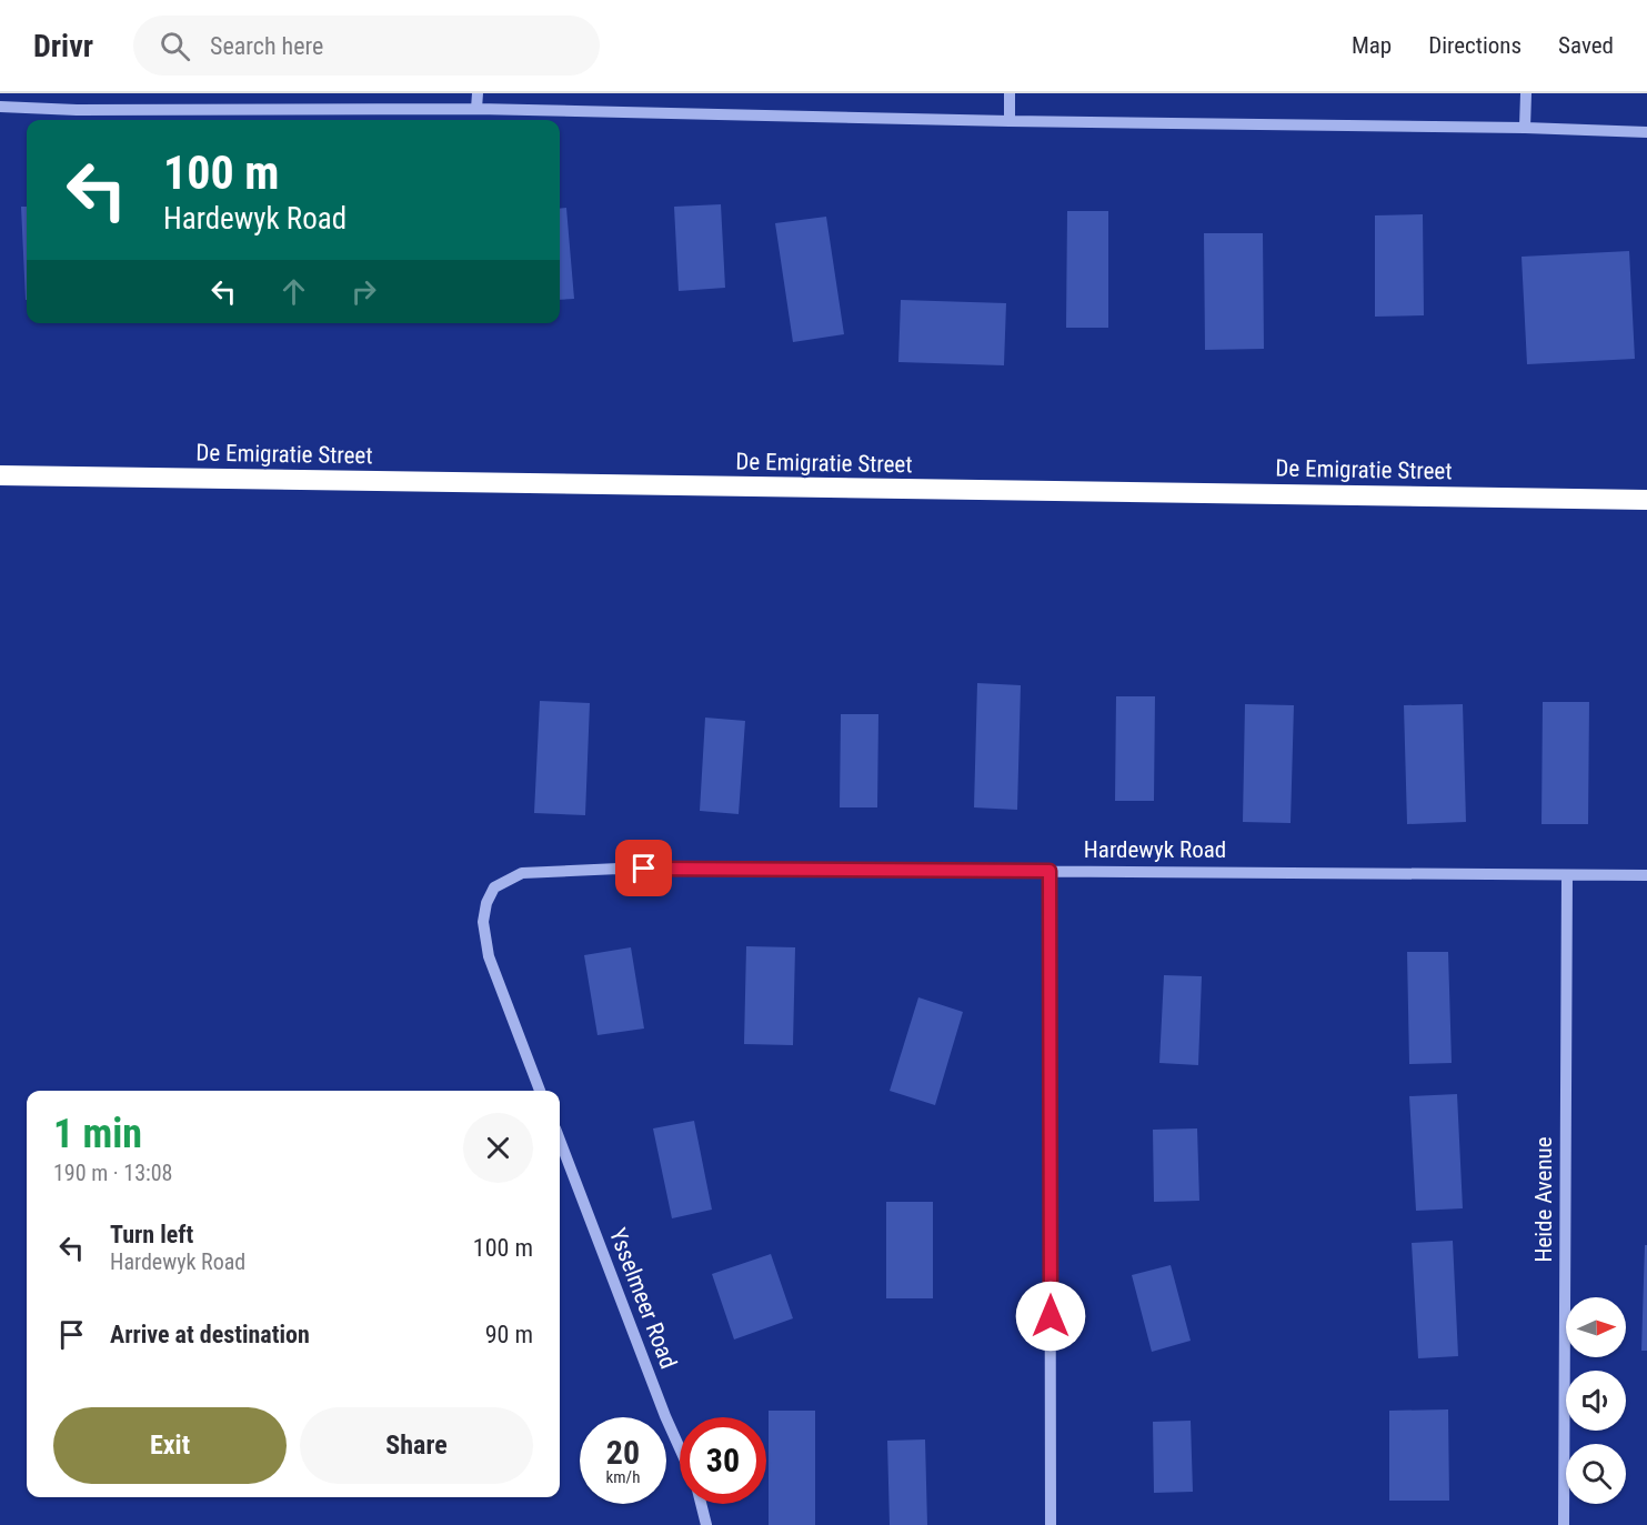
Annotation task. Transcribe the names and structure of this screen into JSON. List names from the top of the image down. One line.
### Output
{"streets":{"highway":["De Emigratie Street"],"street":["Hardewyk Road","Heide Avenue","Ysselmeer Road"]},"crossings":[["Hardewyk Road","Heide Avenue"]],"north":"right","page":{"header":"Drivr","search":"Search here","nav":["Map","Directions","Saved"],"turn":["100 m","Hardewyk Road"],"heading":["1 min","190 m · 13:08"],"list":[{"name":"Turn left","note":"Hardewyk Road","value":"100 m"},{"name":"Arrive at destination","value":"90 m"}],"buttons":["Exit","Share"],"speed":"20 km/h","limit":"30"}}
